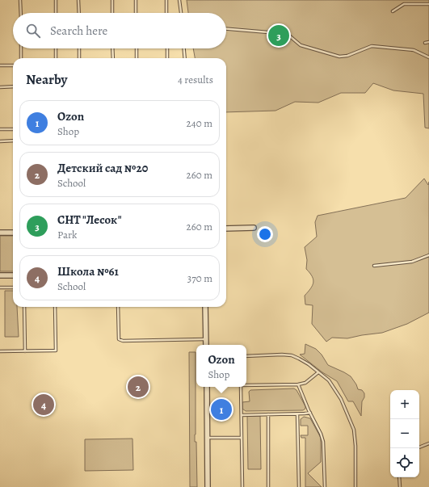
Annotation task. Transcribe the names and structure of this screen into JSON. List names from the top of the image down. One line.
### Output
{"page":{"search":"Search here","pins":["3","2","4","1"],"heading":["Nearby","4 results"],"list":[{"mark":"1","name":"Ozon","note":"Shop","value":"240 m"},{"mark":"2","name":"Детский сад №20","note":"School","value":"260 m"},{"mark":"3","name":"СНТ \"Лесок\"","note":"Park","value":"260 m"},{"mark":"4","name":"Школа №61","note":"School","value":"370 m"}],"popup":["Ozon","Shop"],"map_buttons":["+","−"]}}
